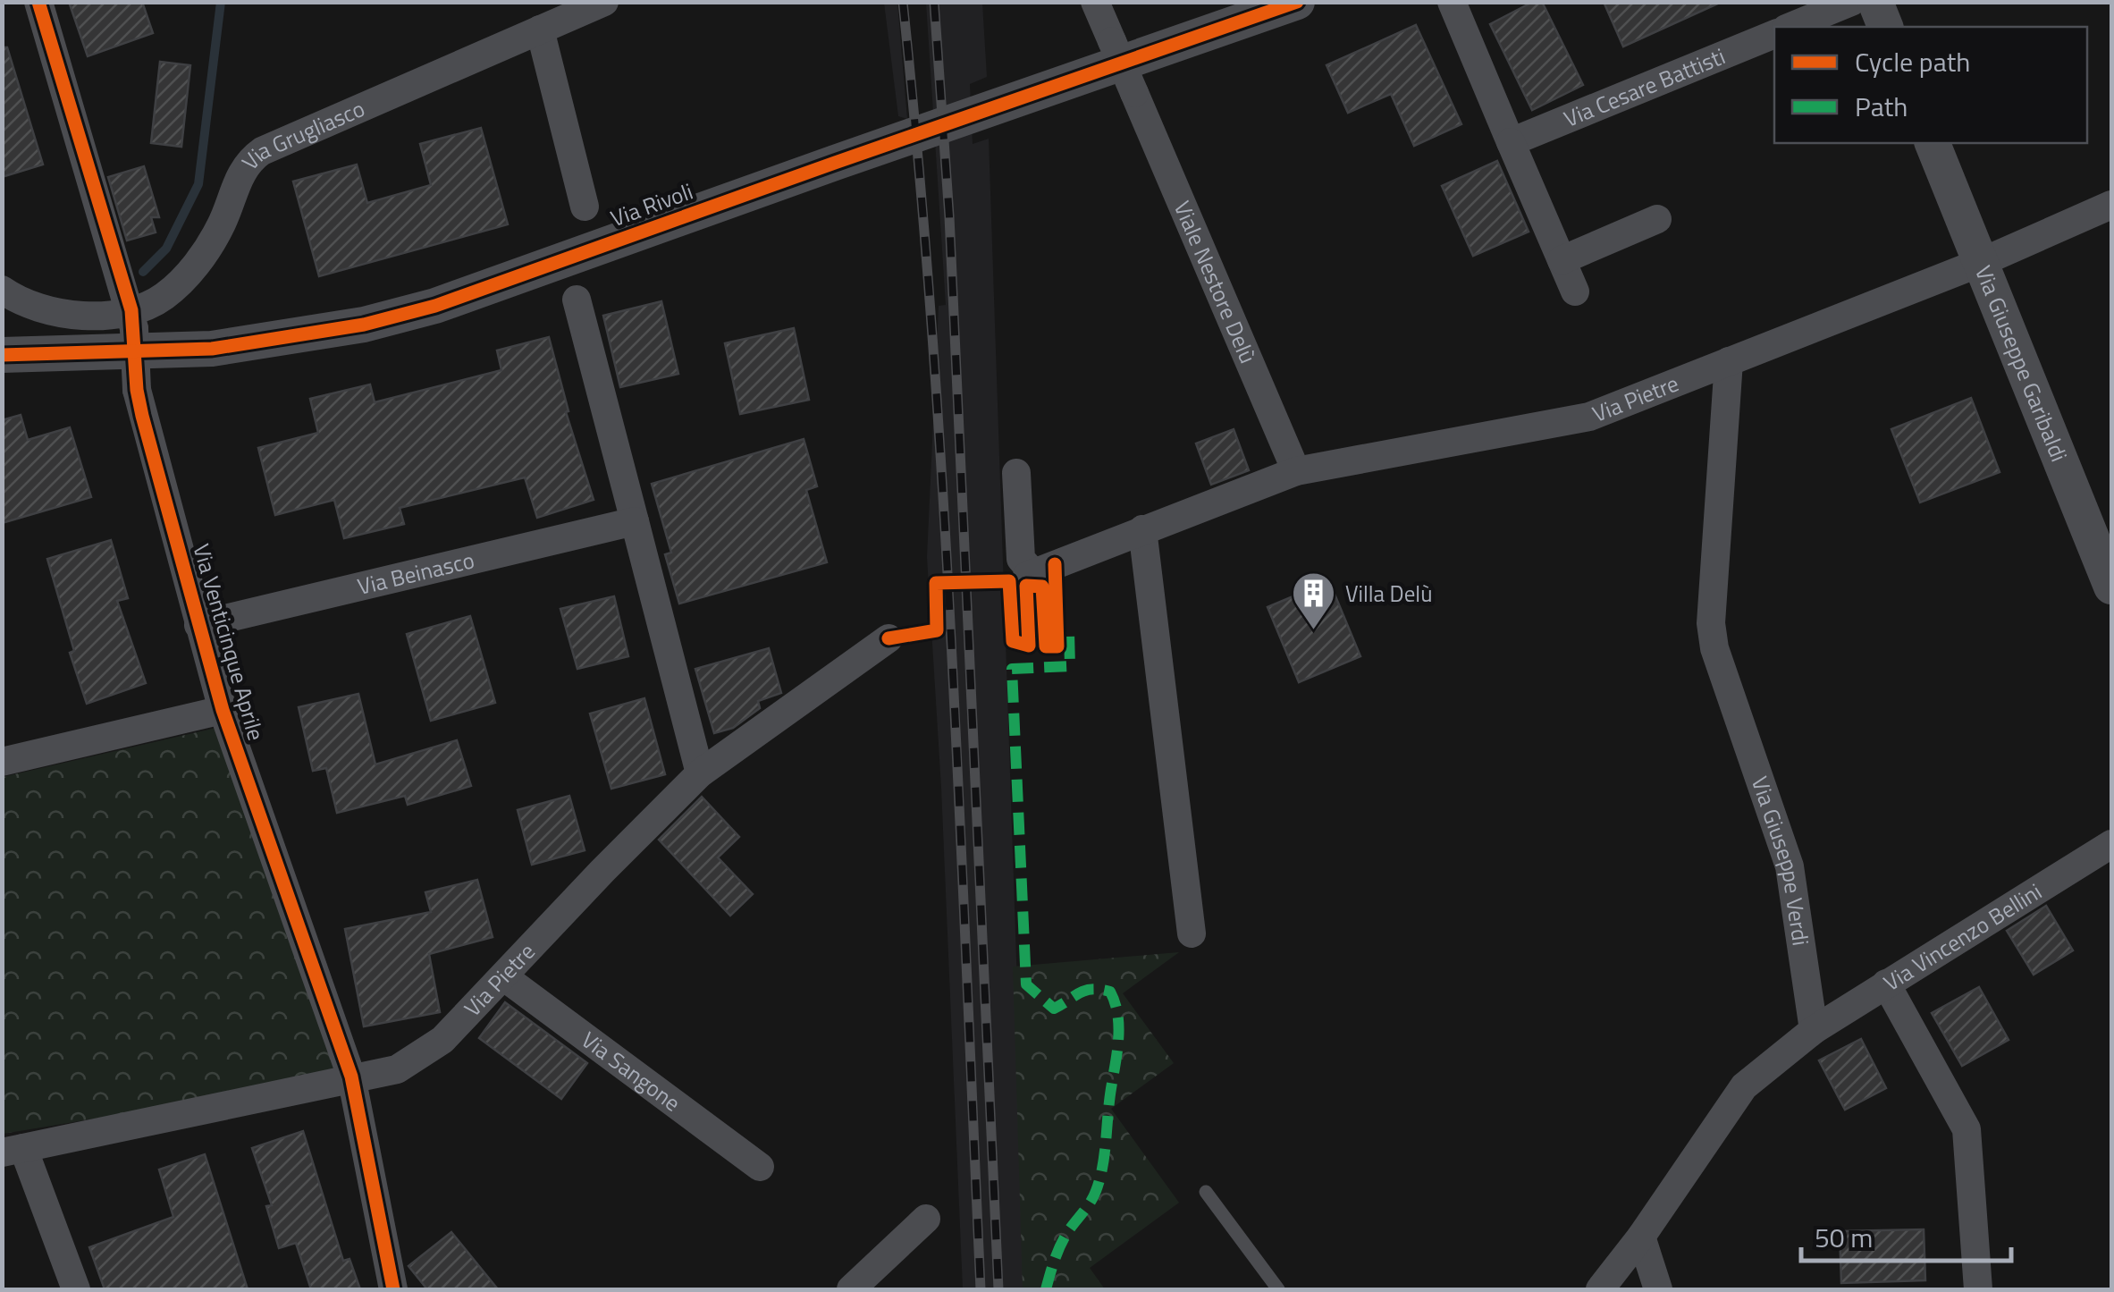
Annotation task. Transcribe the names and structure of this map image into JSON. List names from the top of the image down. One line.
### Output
{"streets":{"street":["Via Cesare Battisti","Via Grugliasco","Via Rivoli","Viale Nestore Delù","Via Giuseppe Garibaldi","Via Pietre","Via Beinasco","Via Venticinque Aprile","Via Giuseppe Verdi","Via Vincenzo Bellini","Via Sangone"]},"crossings":[["Via Grugliasco","Via Venticinque Aprile"],["Viale Nestore Delù","Via Pietre"],["Via Giuseppe Garibaldi","Via Pietre"],["Via Pietre","Via Venticinque Aprile"],["Via Pietre","Via Giuseppe Verdi"],["Via Pietre","Via Sangone"],["Via Beinasco","Via Venticinque Aprile"],["Via Giuseppe Verdi","Via Vincenzo Bellini"]],"places":{"building":["Villa Delù"]},"legend":["Cycle path","Path"],"scale_bar":"50 m"}
